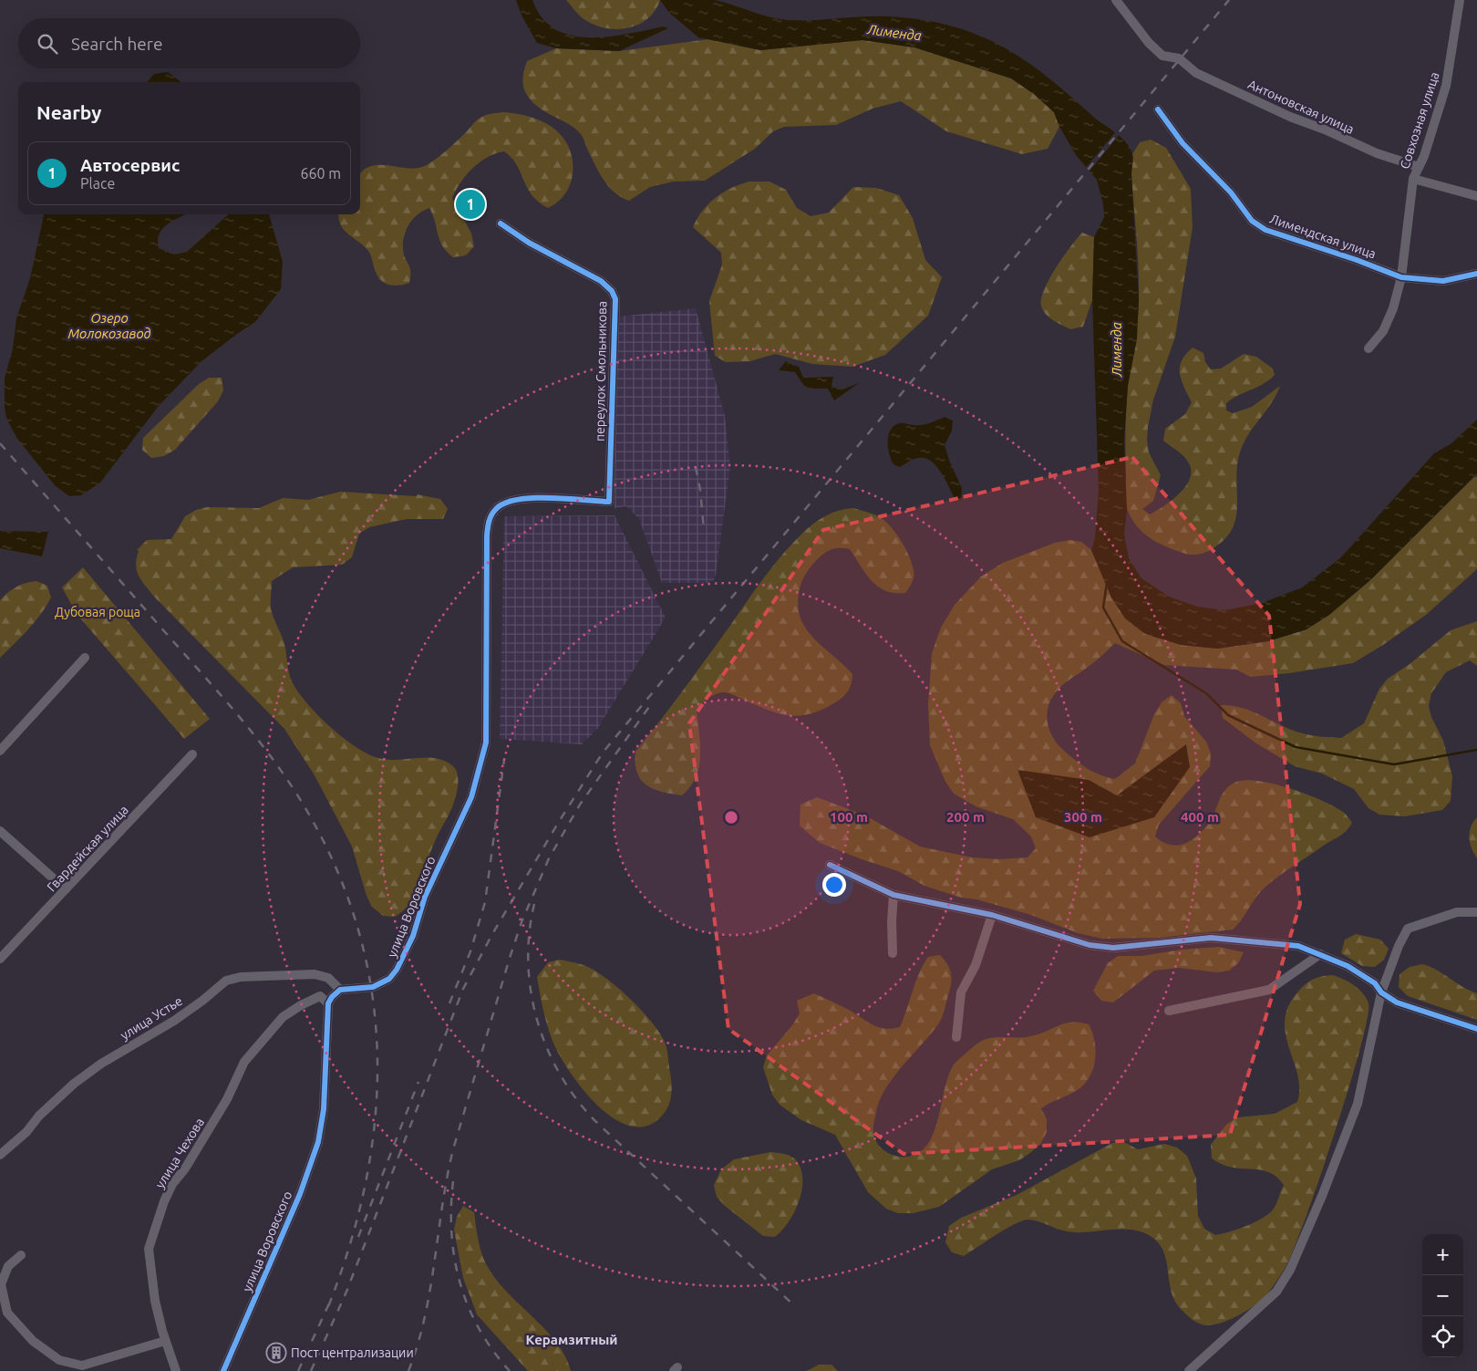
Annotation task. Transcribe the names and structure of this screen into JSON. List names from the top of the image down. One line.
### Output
{"streets":{"street":["Антоновская улица","Совхозная улица","Лимендская улица","переулок Смольникова","Гвардейская улица","улица Воровского","улица Устье","улица Чехова"]},"crossings":[["Антоновская улица","Совхозная улица"],["Совхозная улица","Лимендская улица"],["переулок Смольникова","улица Воровского"],["улица Воровского","улица Устье"],["улица Воровского","улица Чехова"]],"districts":["Керамзитный"],"water":["Лименда","Озеро Молокозавод"],"parks":["Дубовая роща"],"places":{"building":["Пост централизации"]},"page":{"search":"Search here","heading":"Nearby","list":[{"mark":"1","name":"Автосервис","note":"Place","value":"660 m"}],"pins":"1","map_buttons":["+","−"]},"rings":["100 m","200 m","300 m","400 m"]}
